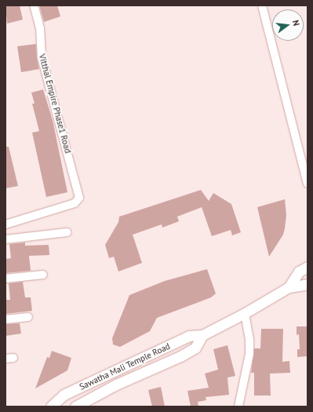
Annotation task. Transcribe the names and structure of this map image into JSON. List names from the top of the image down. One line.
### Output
{"streets":{"street":["Vitthal Empire Phase1 Road","Sawatha Mali Temple Road"]},"north":"right"}
